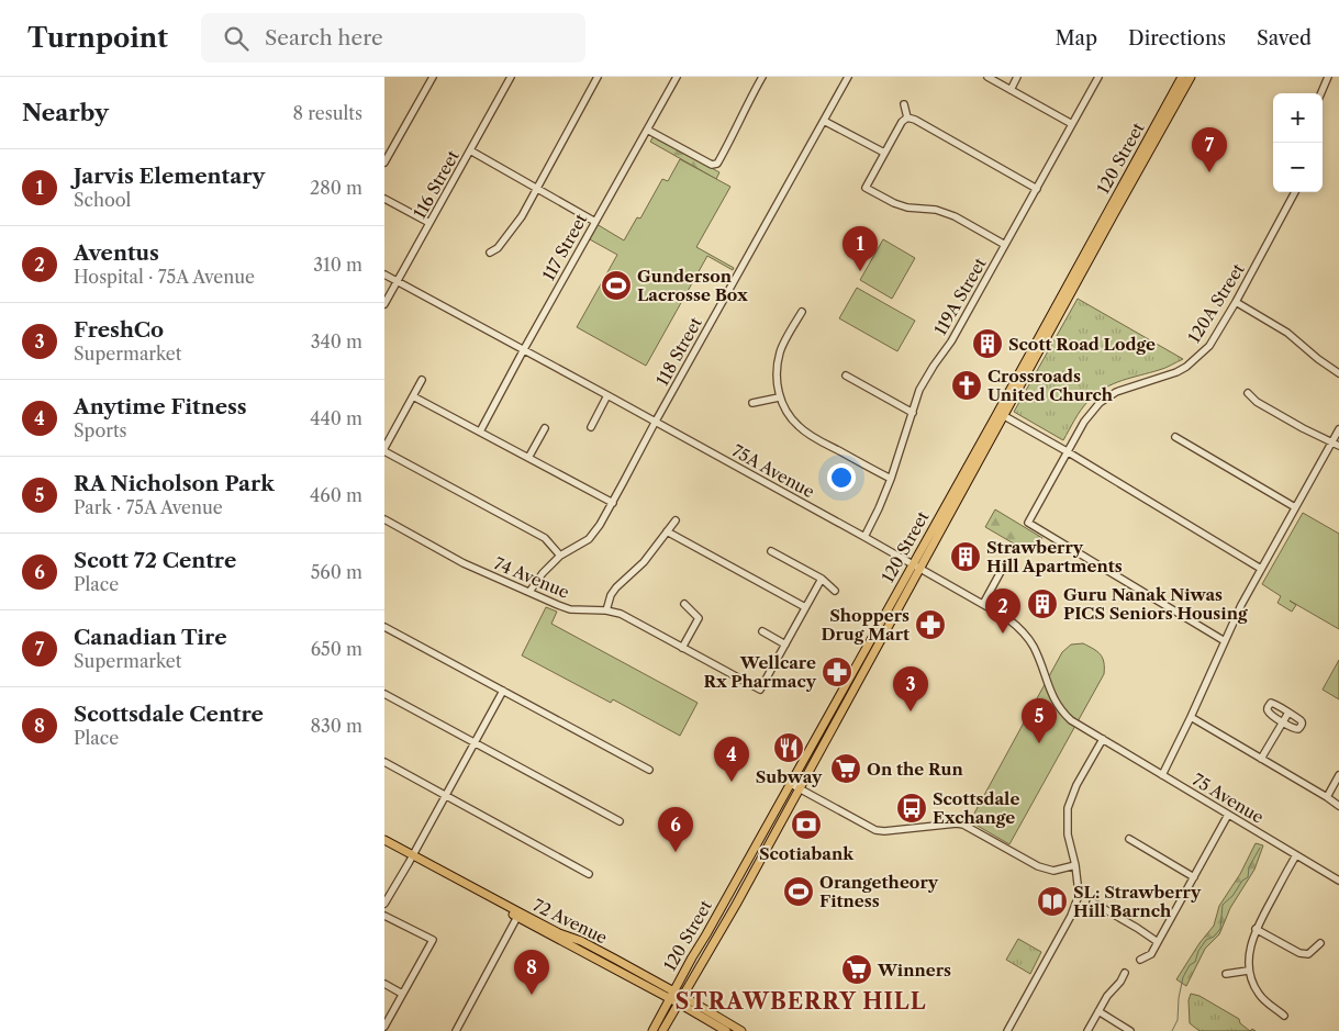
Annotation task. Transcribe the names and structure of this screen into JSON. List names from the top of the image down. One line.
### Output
{"streets":{"main road":["120 Street","72 Avenue"],"street":["116 Street","117 Street","119A Street","120A Street","118 Street","75A Avenue","74 Avenue","75 Avenue"]},"crossings":[["120 Street","75A Avenue"],["120 Street","72 Avenue"],["116 Street","75A Avenue"],["117 Street","75A Avenue"],["119A Street","75A Avenue"],["118 Street","75A Avenue"],["118 Street","74 Avenue"],["75A Avenue","75 Avenue"]],"districts":["STRAWBERRY HILL"],"places":{"sports":["Gunderson Lacrosse Box","Orangetheory Fitness"],"building":["Scott Road Lodge","Strawberry Hill Apartments","Guru Nanak Niwas PICS Seniors Housing"],"church":["Crossroads United Church"],"pharmacy":["Shoppers Drug Mart","Wellcare Rx Pharmacy"],"restaurant":["Subway"],"supermarket":["On the Run","Winners"],"bus stop":["Scottsdale Exchange"],"bank":["Scotiabank"],"library":["SL: Strawberry Hill Barnch"]},"page":{"header":"Turnpoint","search":"Search here","nav":["Map","Directions","Saved"],"heading":["Nearby","8 results"],"map_buttons":["+","−"],"pins":["7","1","2","3","5","4","6","8"],"list":[{"mark":"1","name":"Jarvis Elementary","note":"School","value":"280 m"},{"mark":"2","name":"Aventus","note":"Hospital · 75A Avenue","value":"310 m"},{"mark":"3","name":"FreshCo","note":"Supermarket","value":"340 m"},{"mark":"4","name":"Anytime Fitness","note":"Sports","value":"440 m"},{"mark":"5","name":"RA Nicholson Park","note":"Park · 75A Avenue","value":"460 m"},{"mark":"6","name":"Scott 72 Centre","note":"Place","value":"560 m"},{"mark":"7","name":"Canadian Tire","note":"Supermarket","value":"650 m"},{"mark":"8","name":"Scottsdale Centre","note":"Place","value":"830 m"}]}}
